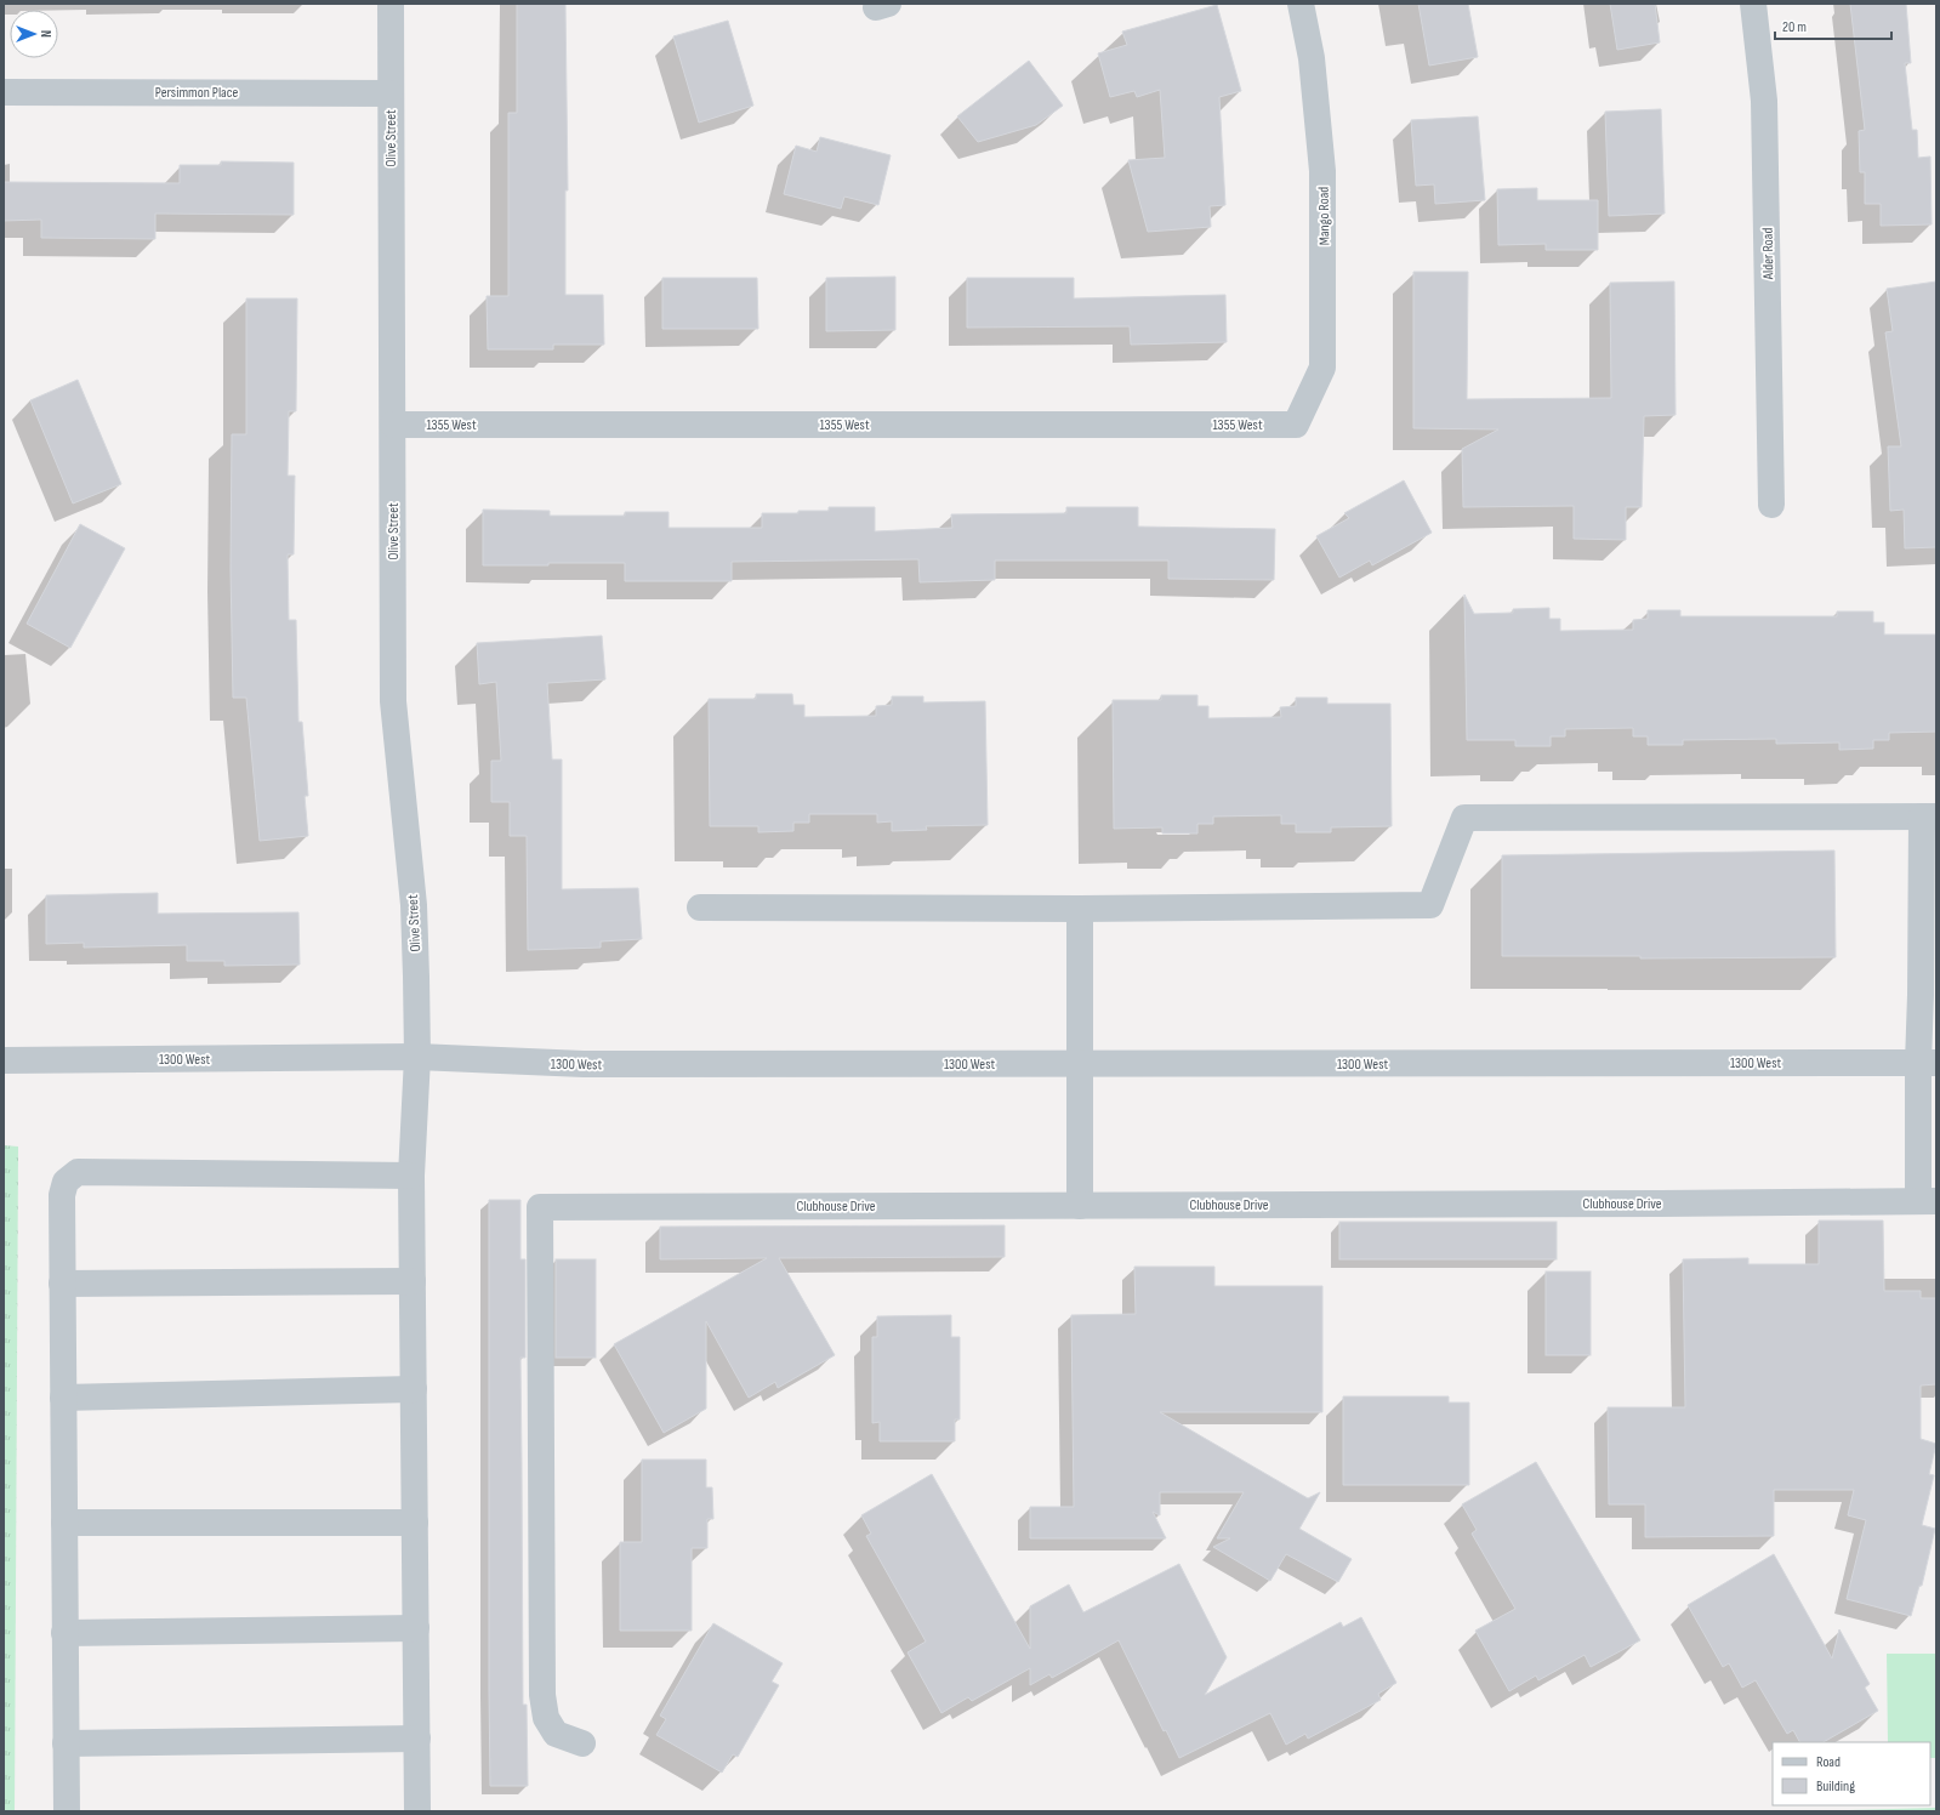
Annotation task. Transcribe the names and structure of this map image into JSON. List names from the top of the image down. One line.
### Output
{"streets":{"street":["Persimmon Place","Olive Street","Mango Road","Alder Road","1355 West","1300 West","Clubhouse Drive"]},"crossings":[["Persimmon Place","Olive Street"],["Olive Street","1355 West"],["Olive Street","1300 West"],["Mango Road","1355 West"],["1300 West","Clubhouse Drive"]],"legend":["Road","Building"],"scale_bar":"20 m","north":"right"}
